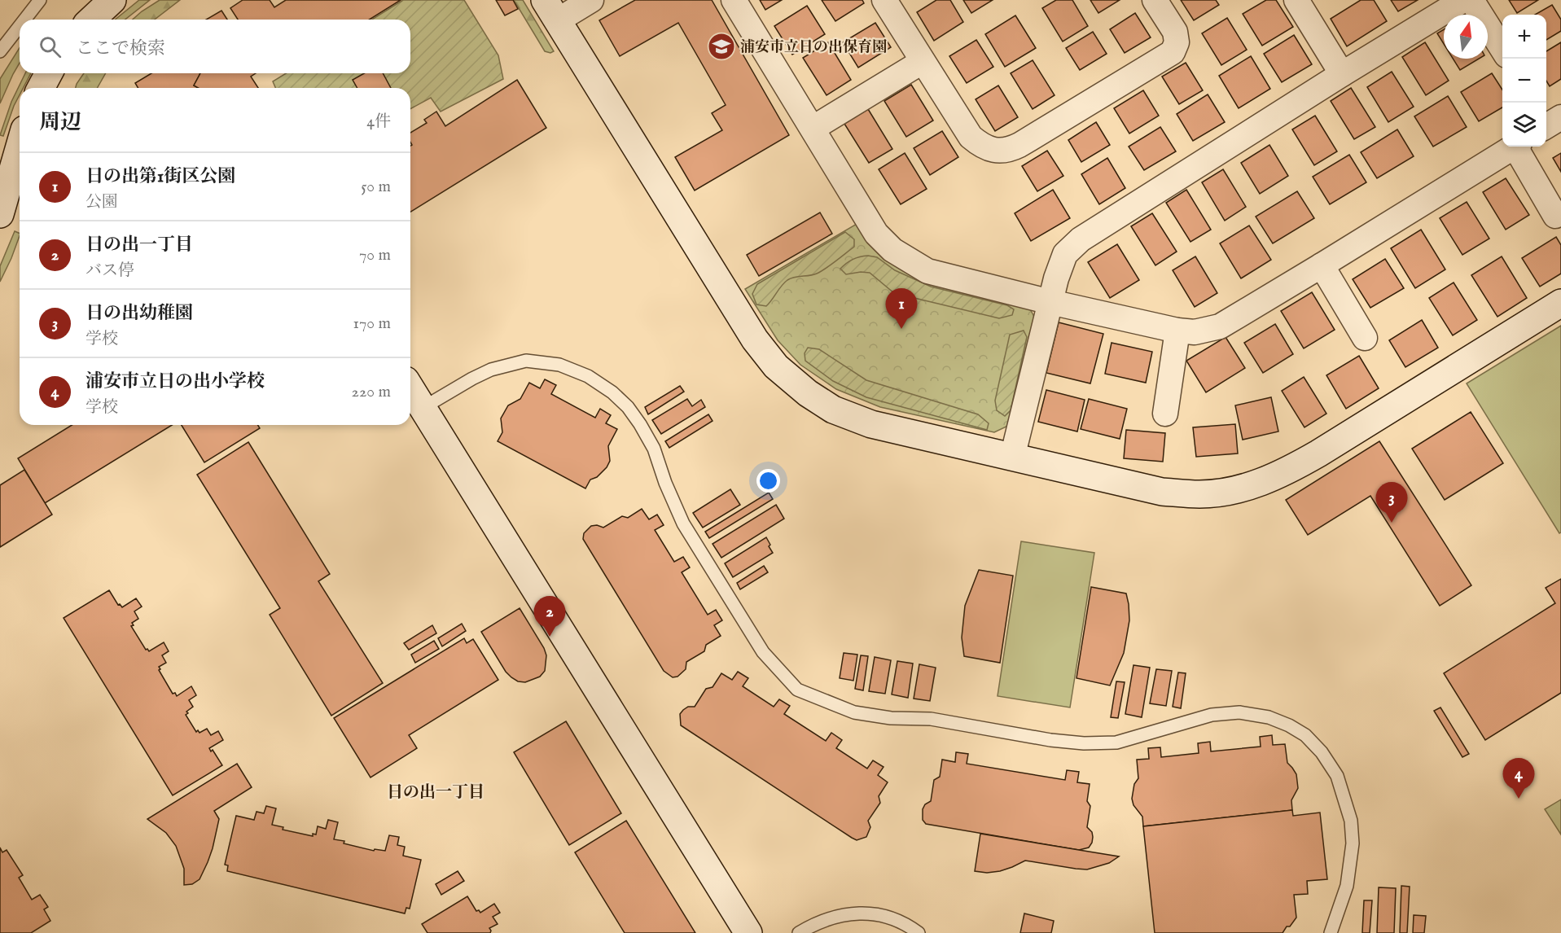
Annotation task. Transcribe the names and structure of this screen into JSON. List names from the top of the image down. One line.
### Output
{"districts":["日の出一丁目"],"places":{"school or university":["浦安市立日の出保育園"]},"north":"top","page":{"map_buttons":["+","−"],"search":"ここで検索","heading":["周辺","4件"],"list":[{"mark":"1","name":"日の出第1街区公園","note":"公園","value":"50 m"},{"mark":"2","name":"日の出一丁目","note":"バス停","value":"70 m"},{"mark":"3","name":"日の出幼稚園","note":"学校","value":"170 m"},{"mark":"4","name":"浦安市立日の出小学校","note":"学校","value":"220 m"}],"pins":["1","3","2","4"]}}
